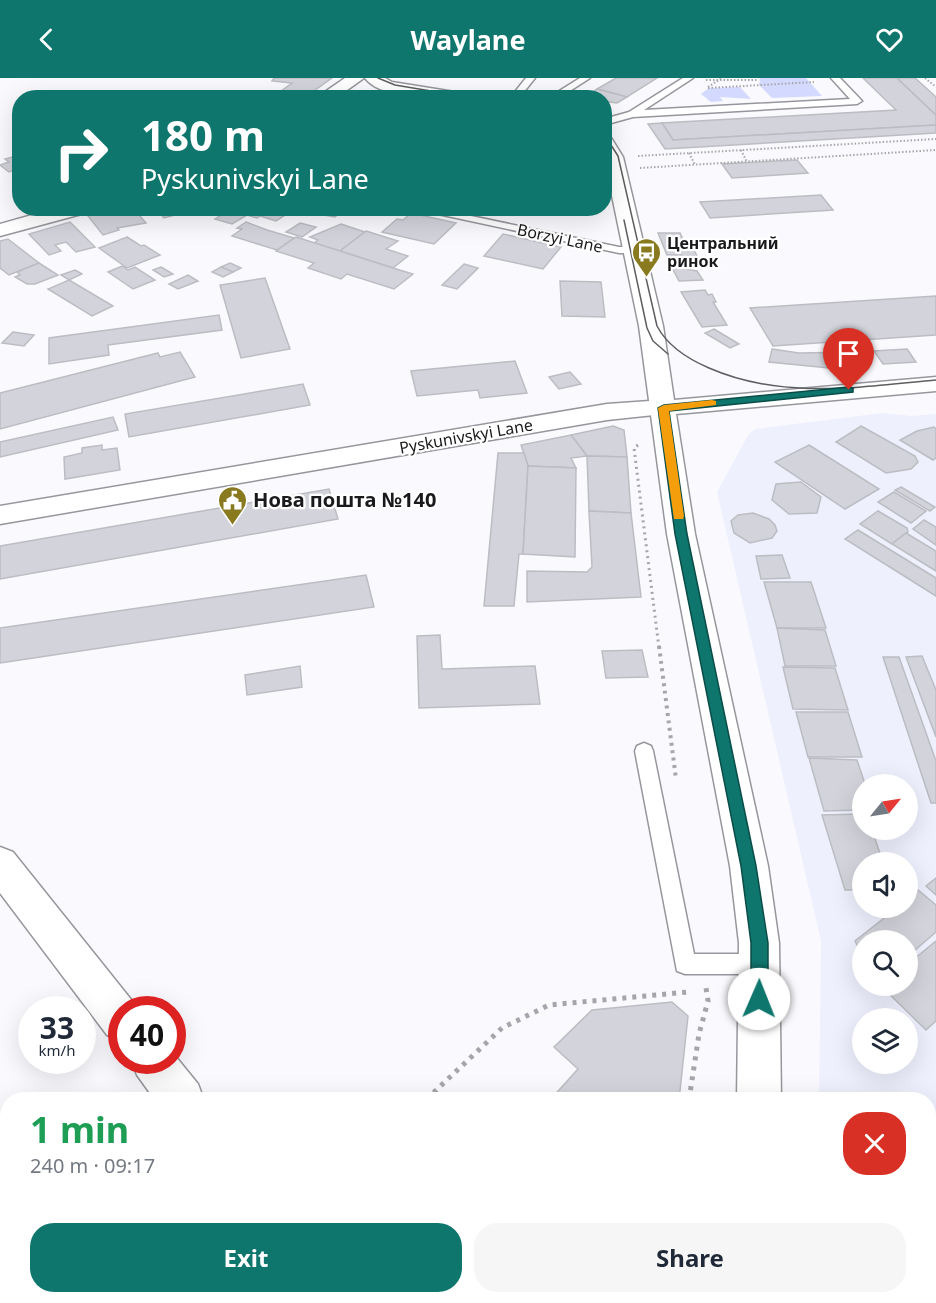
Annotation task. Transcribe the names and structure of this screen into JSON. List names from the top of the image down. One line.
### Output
{"streets":{"street":["Pyskunivskyi Lane"],"lane":["Borzyi Lane"]},"places":{"bus stop":["Центральний ринок"],"public building":["Нова пошта №140"]},"north":"top right","page":{"header":"Waylane","turn":["180 m","Pyskunivskyi Lane"],"speed":"33 km/h","limit":"40","heading":["1 min","240 m · 09:17"],"buttons":["Exit","Share"]}}
